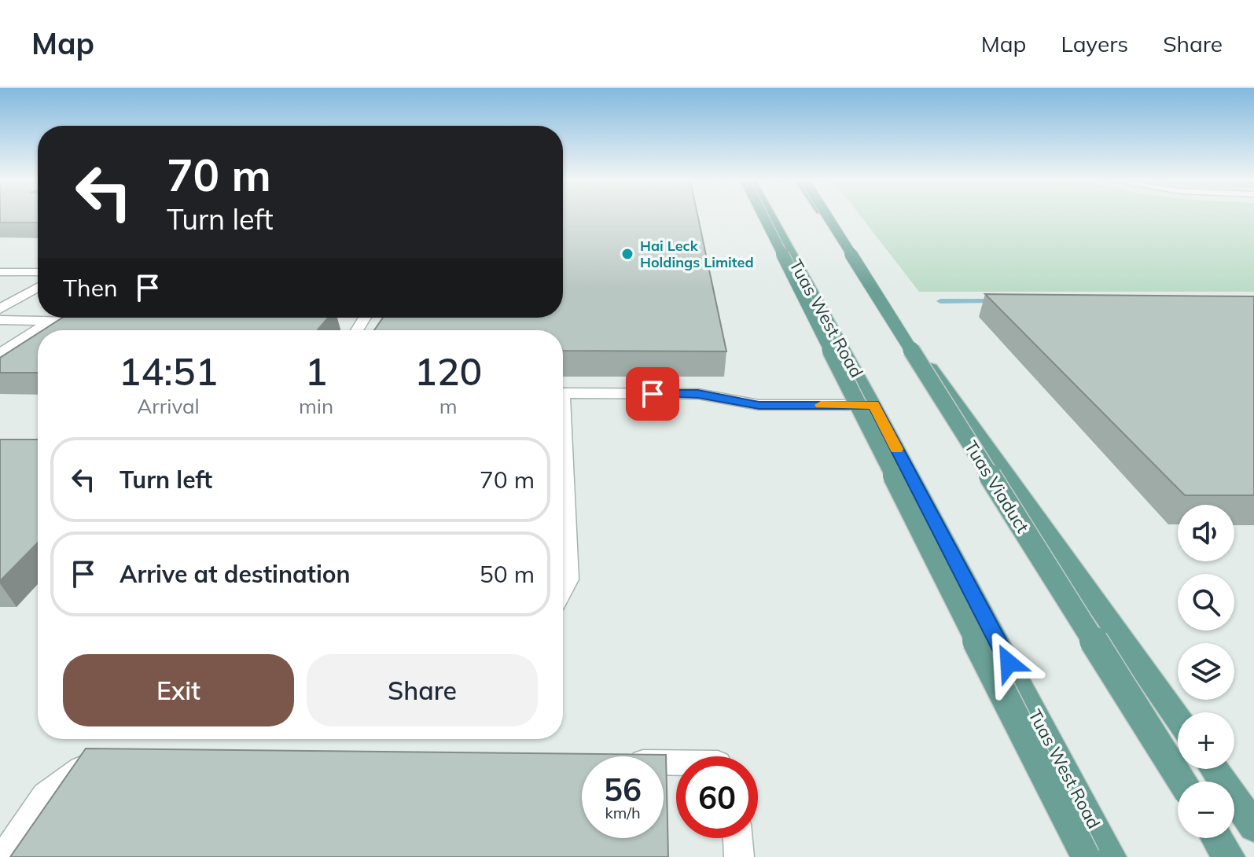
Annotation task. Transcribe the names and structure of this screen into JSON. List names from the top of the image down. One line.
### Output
{"streets":{"main road":["Tuas West Road","Tuas Viaduct"]},"places":["Hai Leck Holdings Limited"],"page":{"header":"Map","nav":["Map","Layers","Share"],"turn":["70 m","Turn left"],"then":"Then","eta":["14:51","Arrival","1","min","120","m"],"list":[{"name":"Turn left","value":"70 m"},{"name":"Arrive at destination","value":"50 m"}],"map_buttons":["+","−"],"buttons":["Exit","Share"],"speed":"56 km/h","limit":"60"}}
